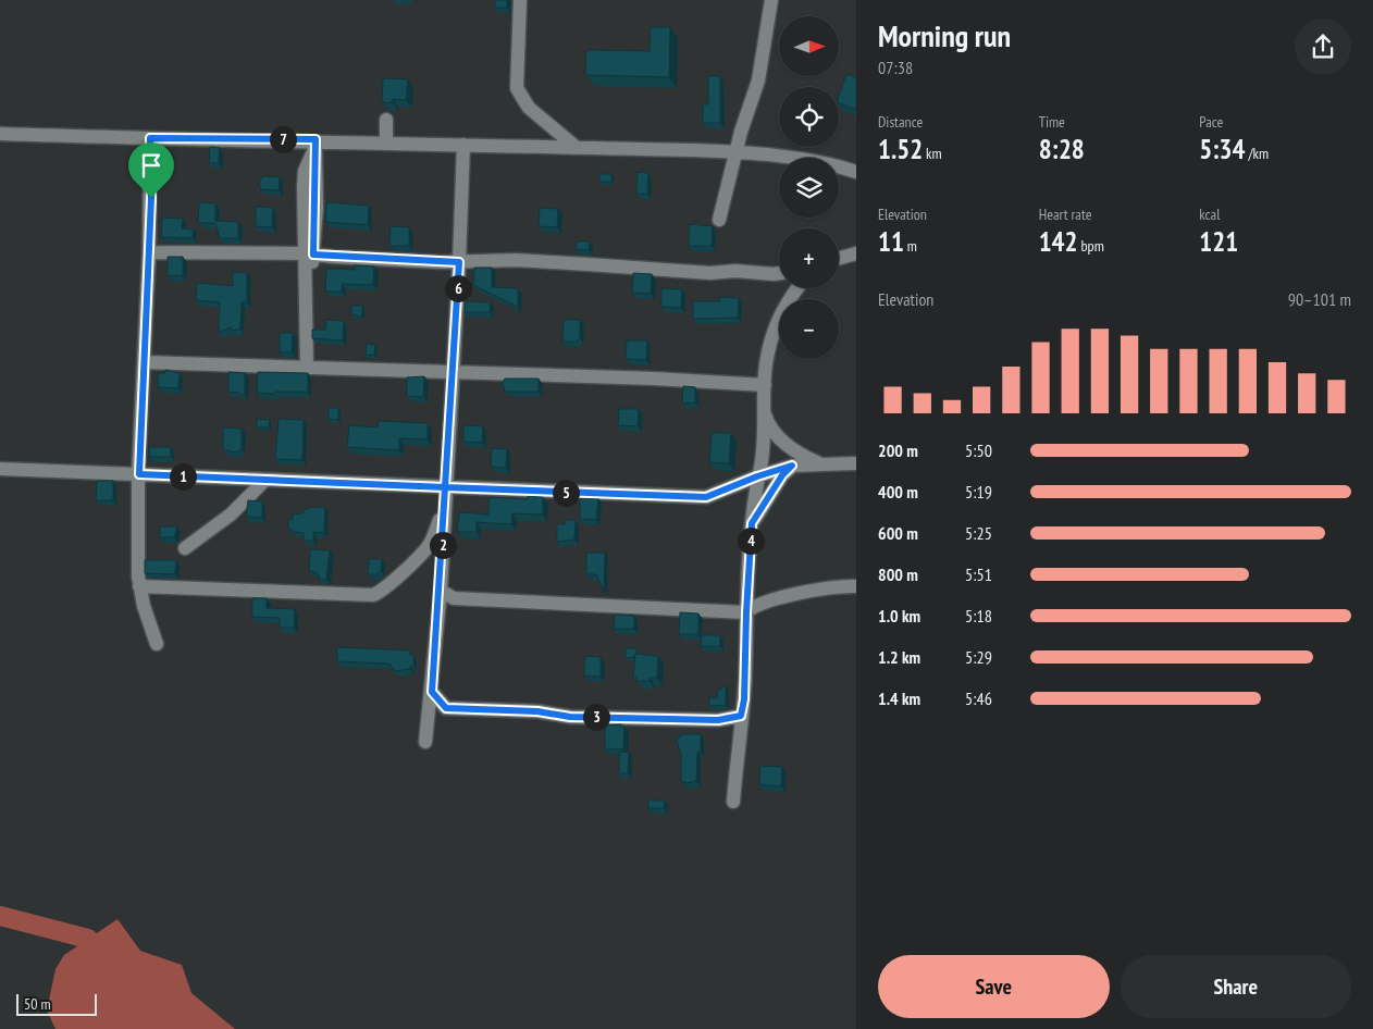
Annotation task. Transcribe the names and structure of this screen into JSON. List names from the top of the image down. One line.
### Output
{"scale_bar":"50 m","north":"right","page":{"heading":["Morning run","07:38"],"map_buttons":["+","−"],"stats":[["Distance","1.52 km"],["Time","8:28"],["Pace","5:34 /km"],["Elevation","11 m"],["Heart rate","142 bpm"],["kcal","121"]],"pins":["7","6","1","5","4","2","3"],"chart":["Elevation","90–101 m"],"list":[{"name":"200 m","note":"5:50"},{"name":"400 m","note":"5:19"},{"name":"600 m","note":"5:25"},{"name":"800 m","note":"5:51"},{"name":"1.0 km","note":"5:18"},{"name":"1.2 km","note":"5:29"},{"name":"1.4 km","note":"5:46"}],"buttons":["Save","Share"],"scale":"50 m"}}
